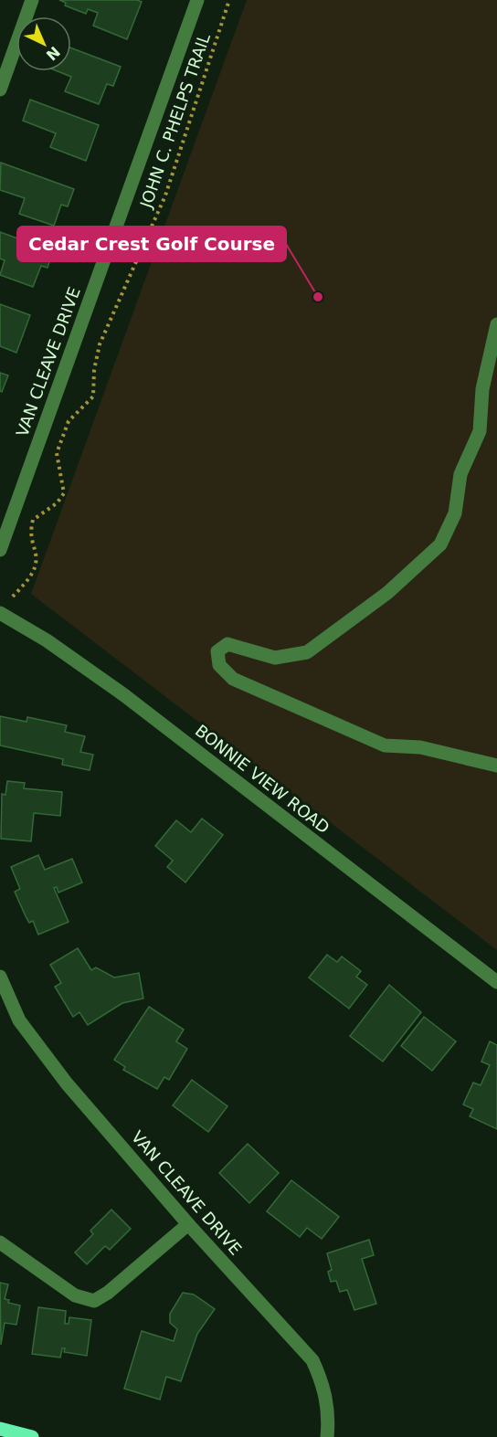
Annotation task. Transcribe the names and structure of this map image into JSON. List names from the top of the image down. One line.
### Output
{"streets":{"street":["VAN CLEAVE DRIVE","BONNIE VIEW ROAD"],"path":["JOHN C. PHELPS TRAIL"]},"places":["Cedar Crest Golf Course"],"north":"bottom right"}
